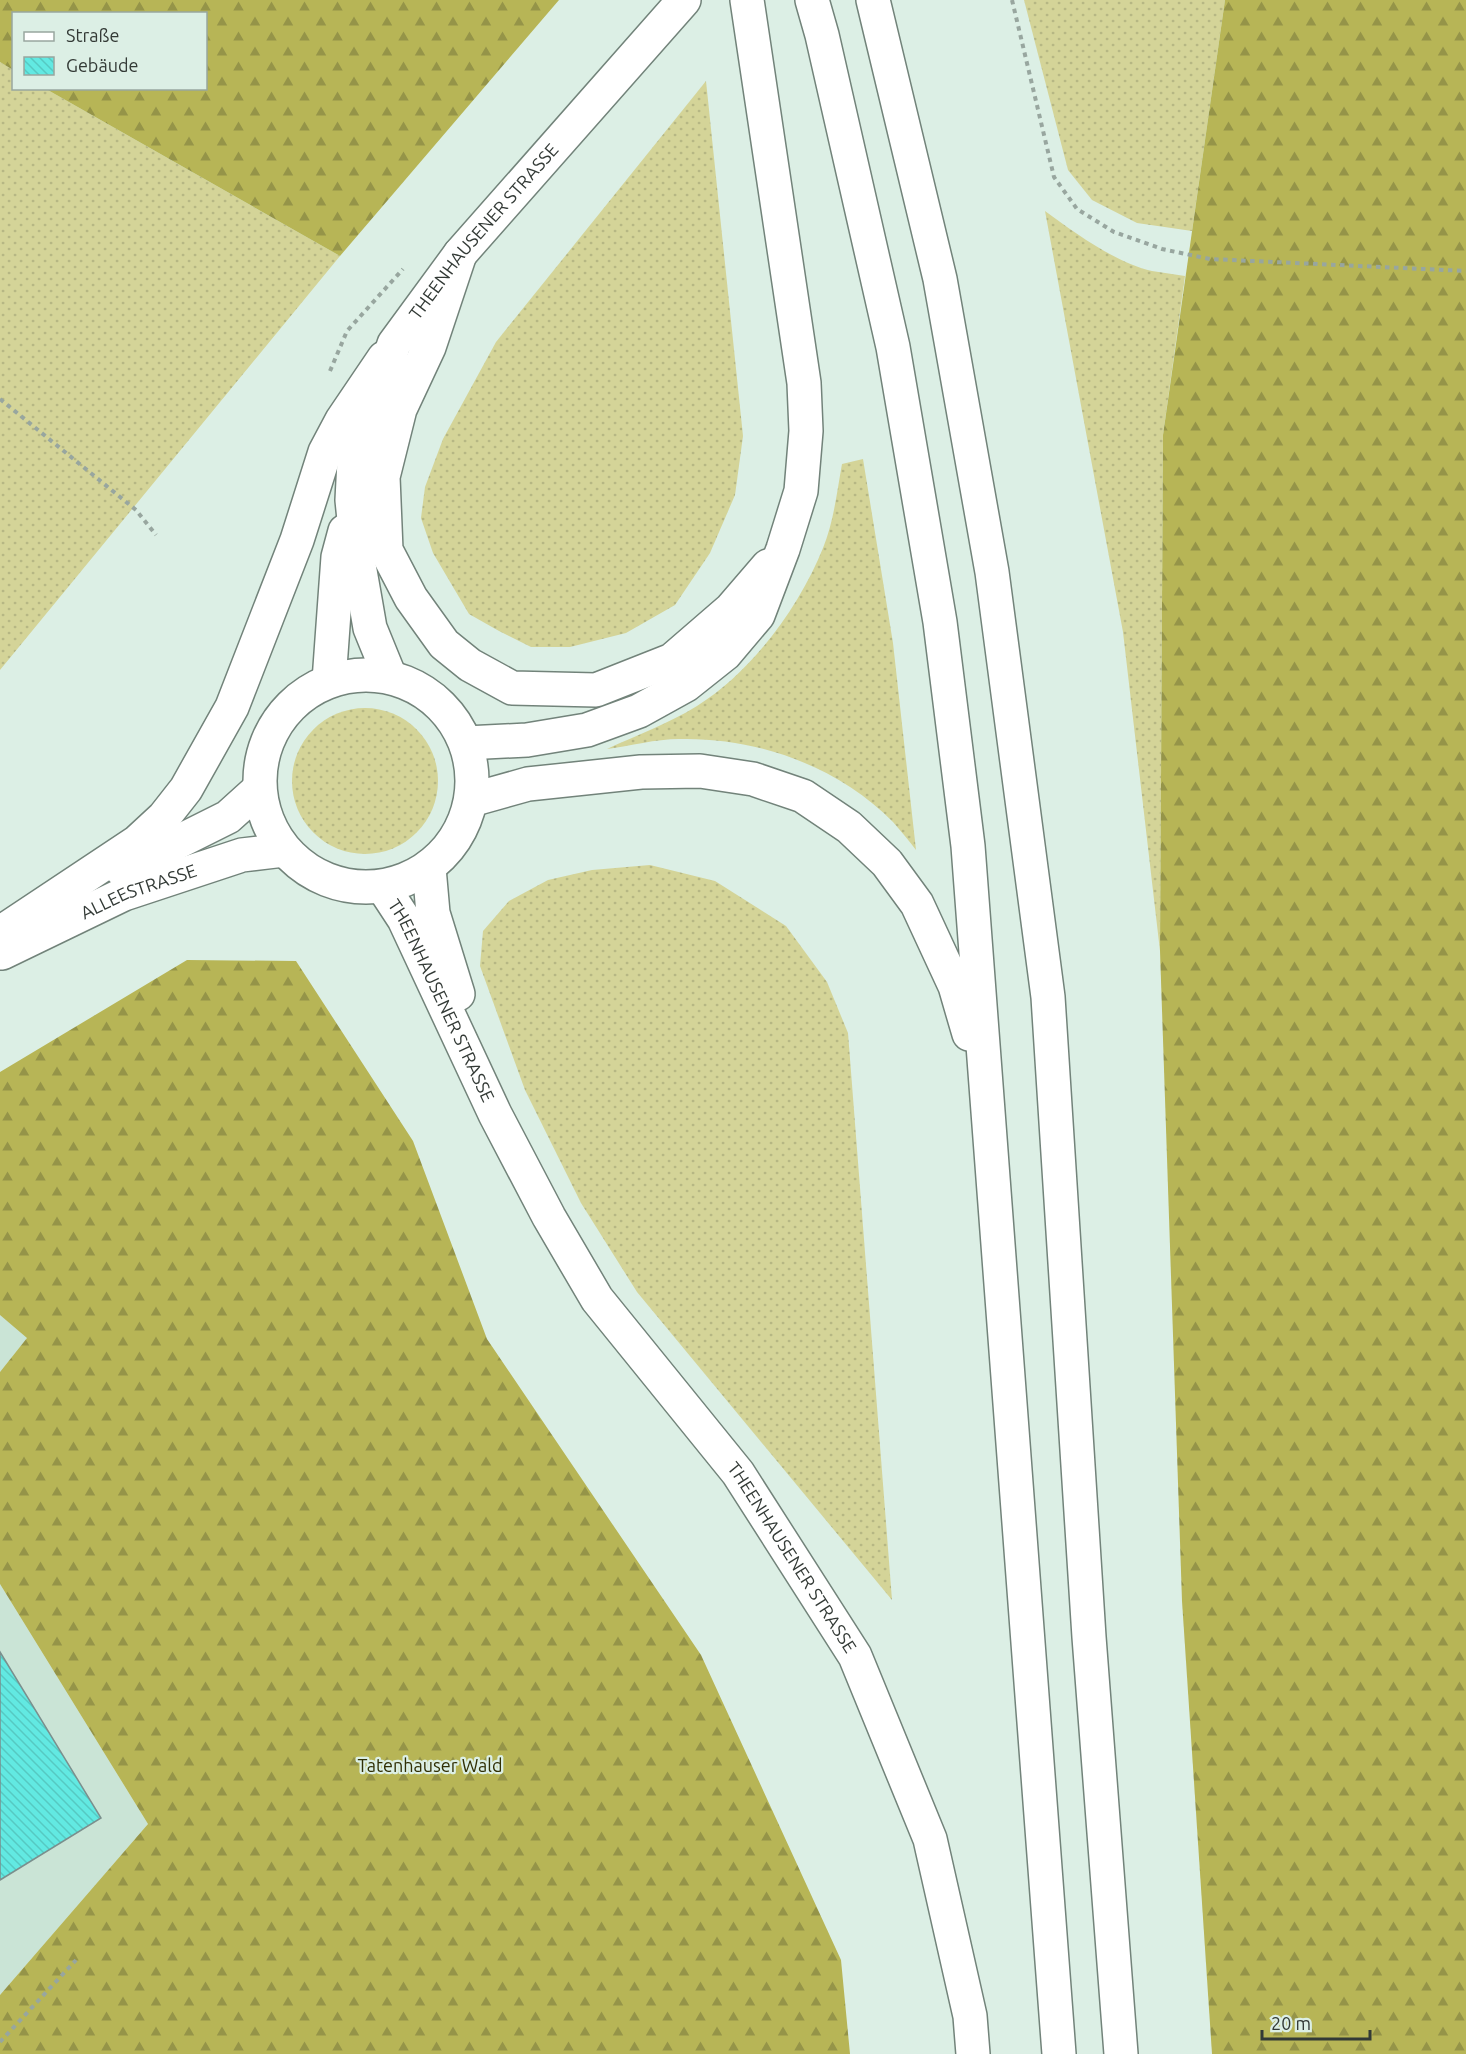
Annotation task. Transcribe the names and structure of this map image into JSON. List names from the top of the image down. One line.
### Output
{"streets":{"main road":["THEENHAUSENER STRASSE","ALLEESTRASSE"]},"crossings":[["THEENHAUSENER STRASSE","ALLEESTRASSE"]],"parks":["Tatenhauser Wald"],"legend":["Straße","Gebäude"],"scale_bar":"20 m"}
